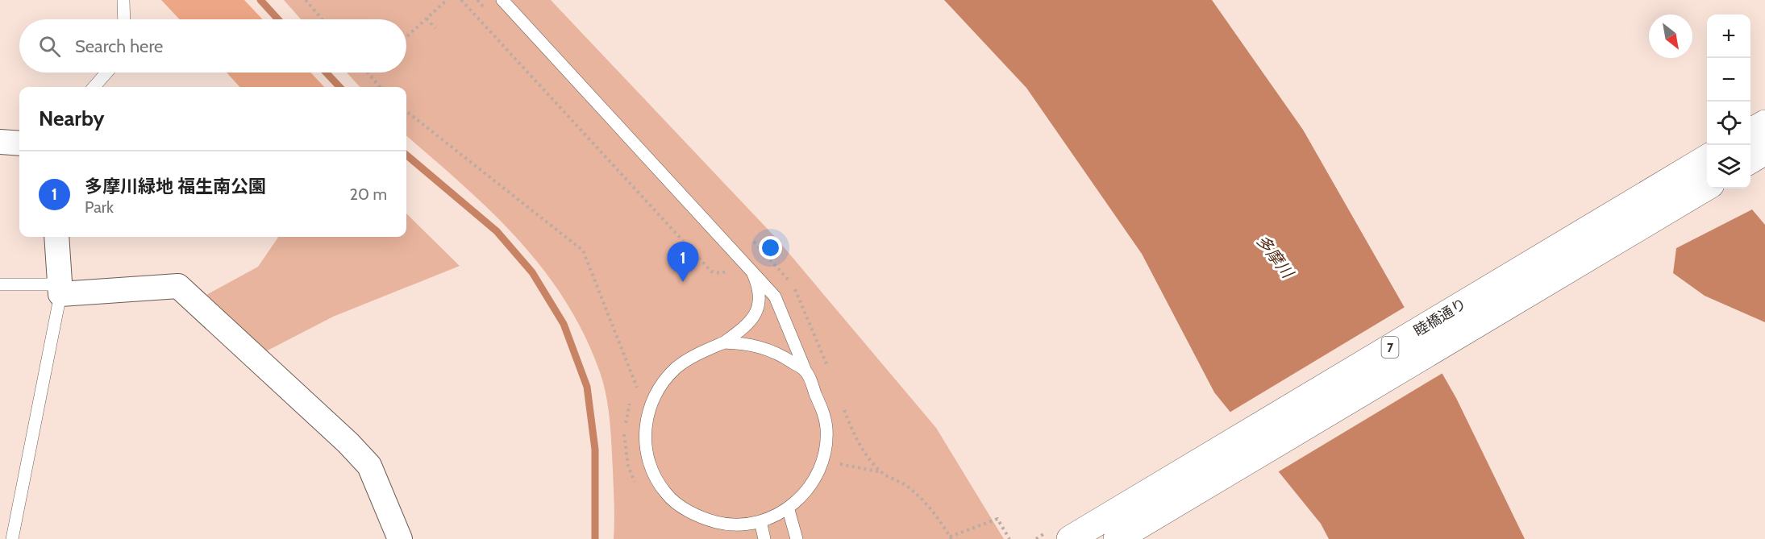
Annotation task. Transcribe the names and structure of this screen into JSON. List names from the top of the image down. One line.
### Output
{"streets":{"main road":["睦橋通り","7"]},"water":["多摩川"],"north":"bottom right","page":{"map_buttons":["+","−"],"search":"Search here","heading":"Nearby","list":[{"mark":"1","name":"多摩川緑地 福生南公園","note":"Park","value":"20 m"}],"pins":"1"}}
